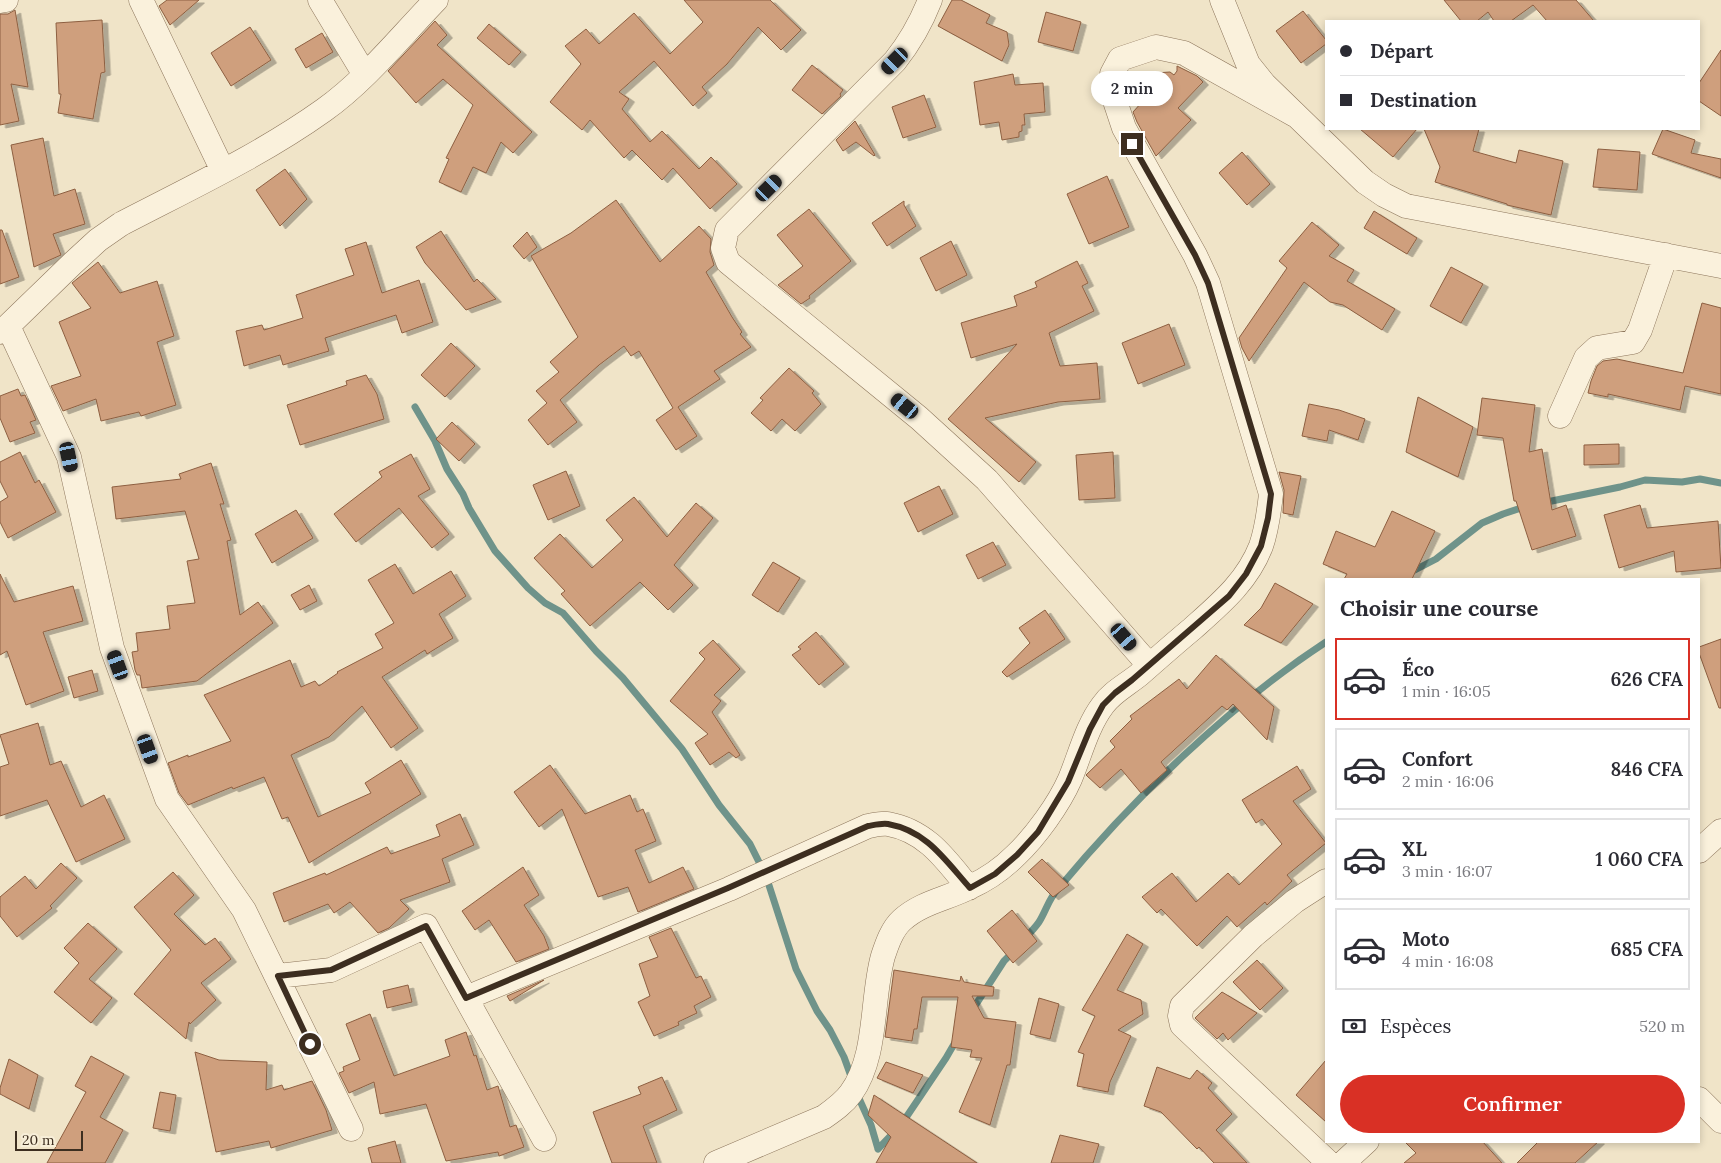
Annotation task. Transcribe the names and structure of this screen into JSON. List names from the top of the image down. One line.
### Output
{"scale_bar":"20 m","page":{"banner":["Départ","Destination"],"bubble":"2 min","heading":"Choisir une course","list":[{"name":"Éco","note":"1 min · 16:05","value":"626 CFA"},{"name":"Confort","note":"2 min · 16:06","value":"846 CFA"},{"name":"XL","note":"3 min · 16:07","value":"1 060 CFA"},{"name":"Moto","note":"4 min · 16:08","value":"685 CFA"}],"pay":["Espèces","520 m"],"buttons":"Confirmer","scale":"20 m"}}
